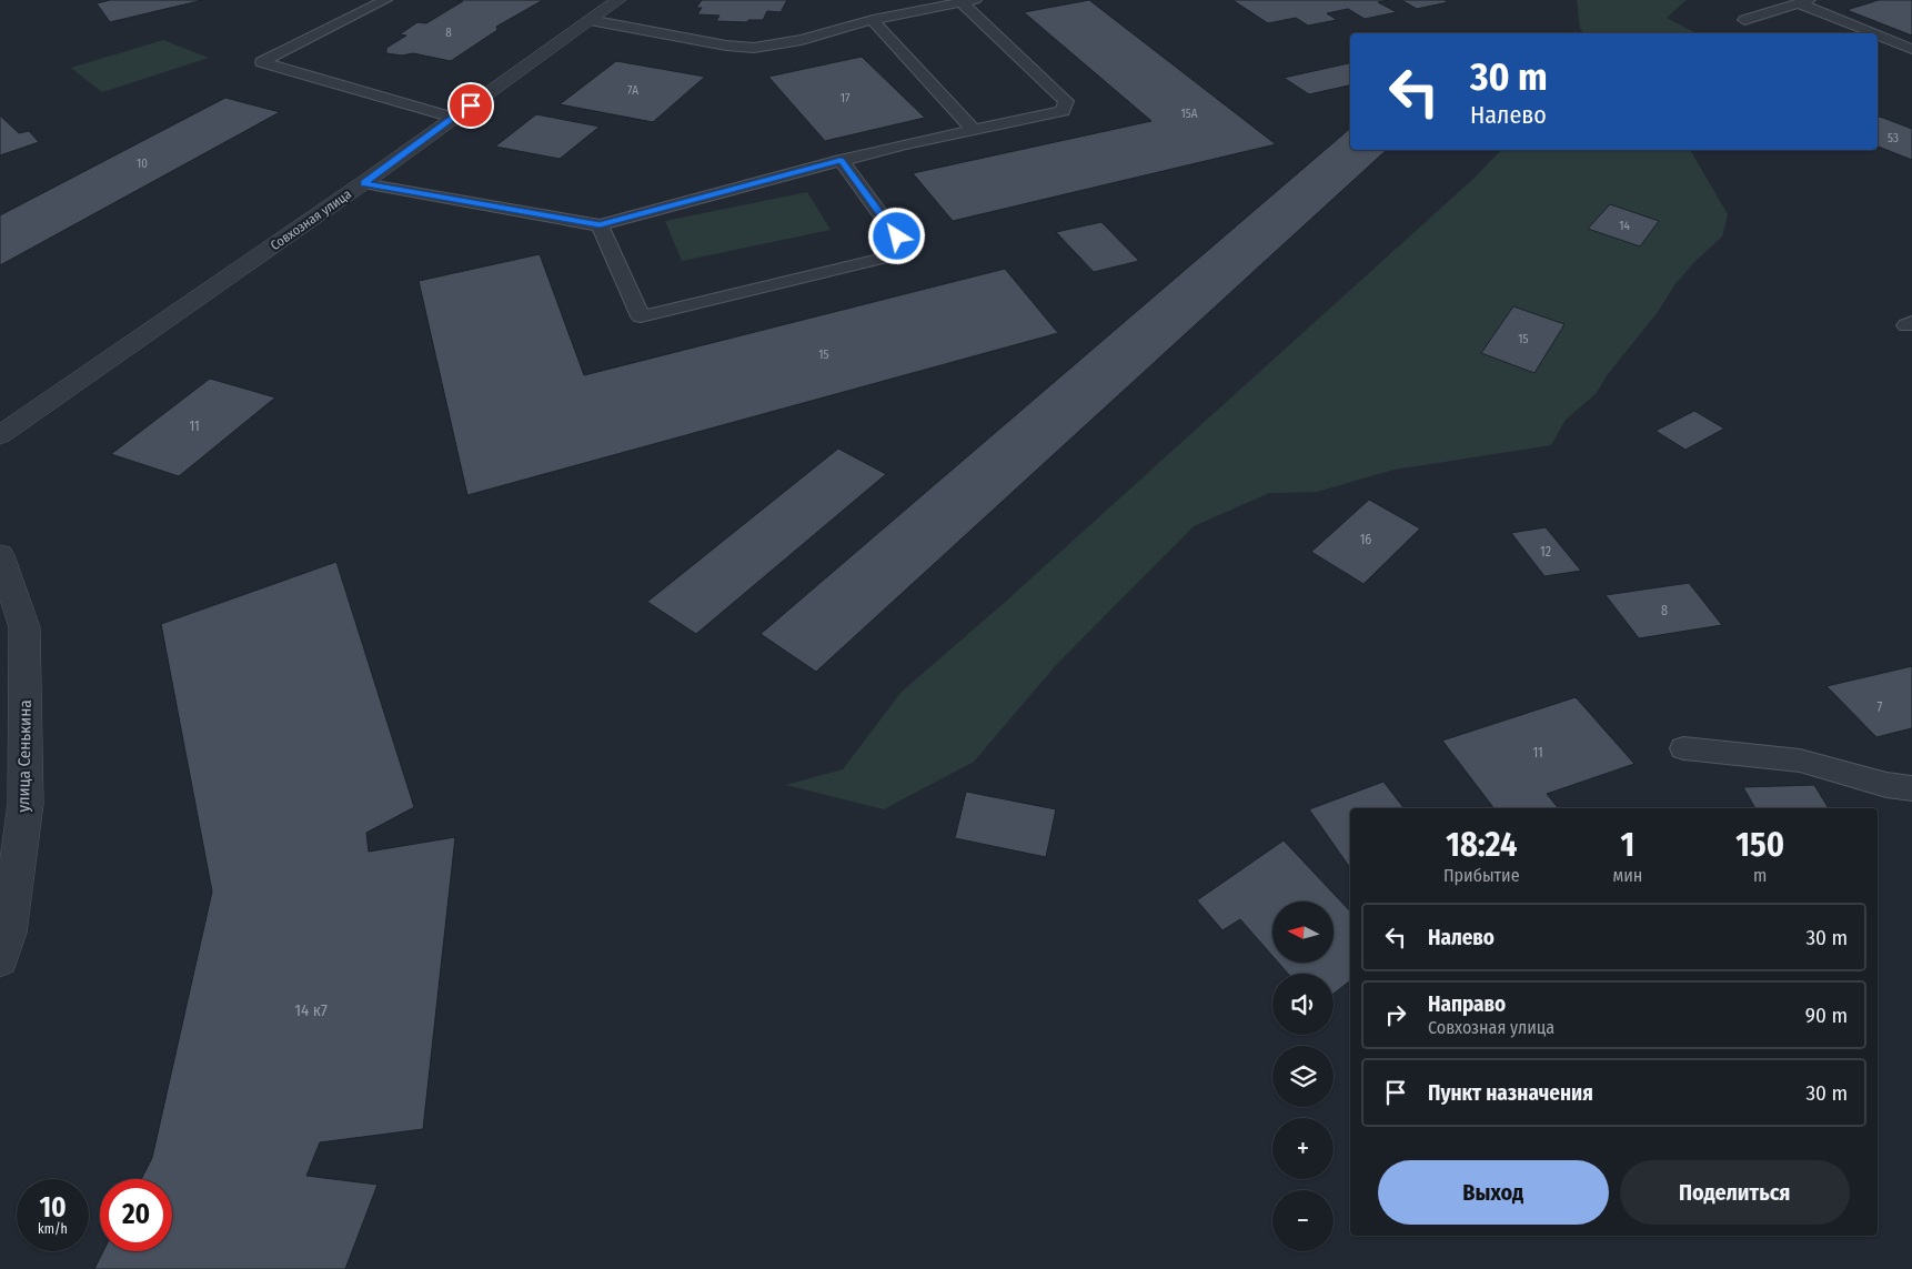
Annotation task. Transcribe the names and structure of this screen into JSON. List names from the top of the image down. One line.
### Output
{"streets":{"street":["Совхозная улица","улица Сенькина"]},"house_numbers":["8","7А","17","15А","53","10","14","15","15","11","16","12","8","7","11","14 к7"],"north":"left","page":{"turn":["30 m","Налево"],"eta":["18:24","Прибытие","1","мин","150","m"],"map_buttons":["+","−"],"list":[{"name":"Налево","value":"30 m"},{"name":"Направо","note":"Совхозная улица","value":"90 m"},{"name":"Пункт назначения","value":"30 m"}],"buttons":["Выход","Поделиться"],"speed":"10 km/h","limit":"20"}}
